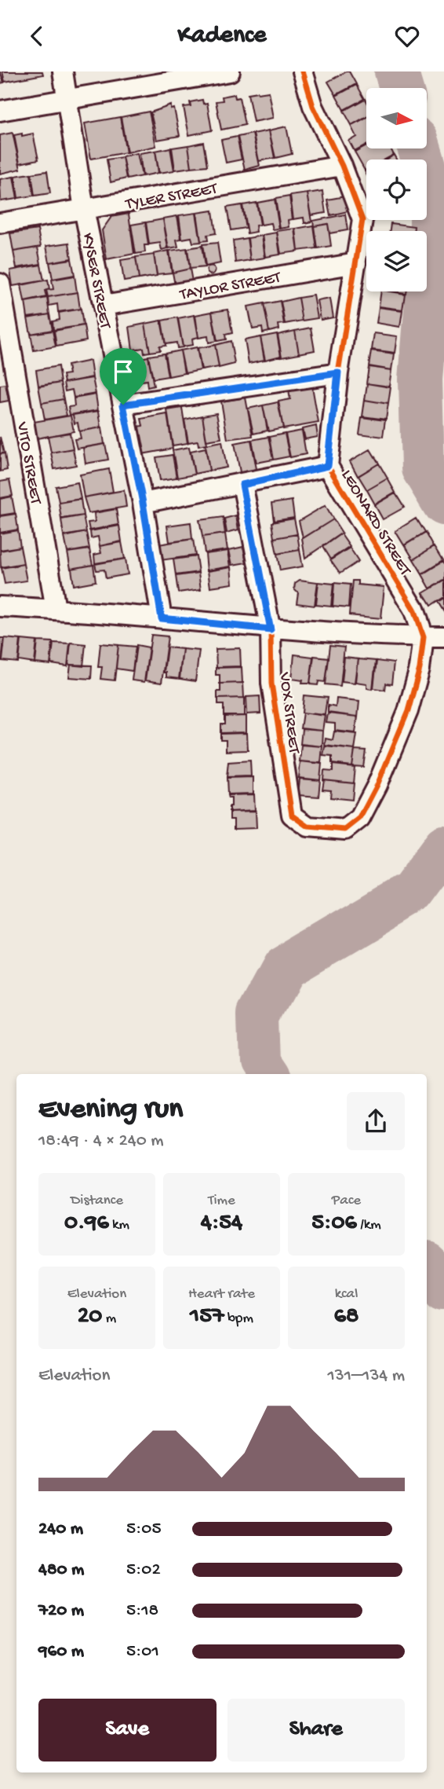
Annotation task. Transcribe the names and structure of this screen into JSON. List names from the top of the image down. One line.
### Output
{"streets":{"street":["TYLER STREET","KYSER STREET","TAYLOR STREET","VITO STREET","LEONARD STREET","VOX STREET"]},"crossings":[["TYLER STREET","KYSER STREET"],["TYLER STREET","LEONARD STREET"],["KYSER STREET","TAYLOR STREET"],["TAYLOR STREET","LEONARD STREET"],["LEONARD STREET","VOX STREET"]],"north":"right","page":{"header":"Kadence","heading":["Evening run","18:49 · 4 × 240 m"],"stats":[["Distance","0.96 km"],["Time","4:54"],["Pace","5:06 /km"],["Elevation","20 m"],["Heart rate","157 bpm"],["kcal","68"]],"chart":["Elevation","131–134 m"],"list":[{"name":"240 m","note":"5:05"},{"name":"480 m","note":"5:02"},{"name":"720 m","note":"5:18"},{"name":"960 m","note":"5:01"}],"buttons":["Save","Share"]}}
